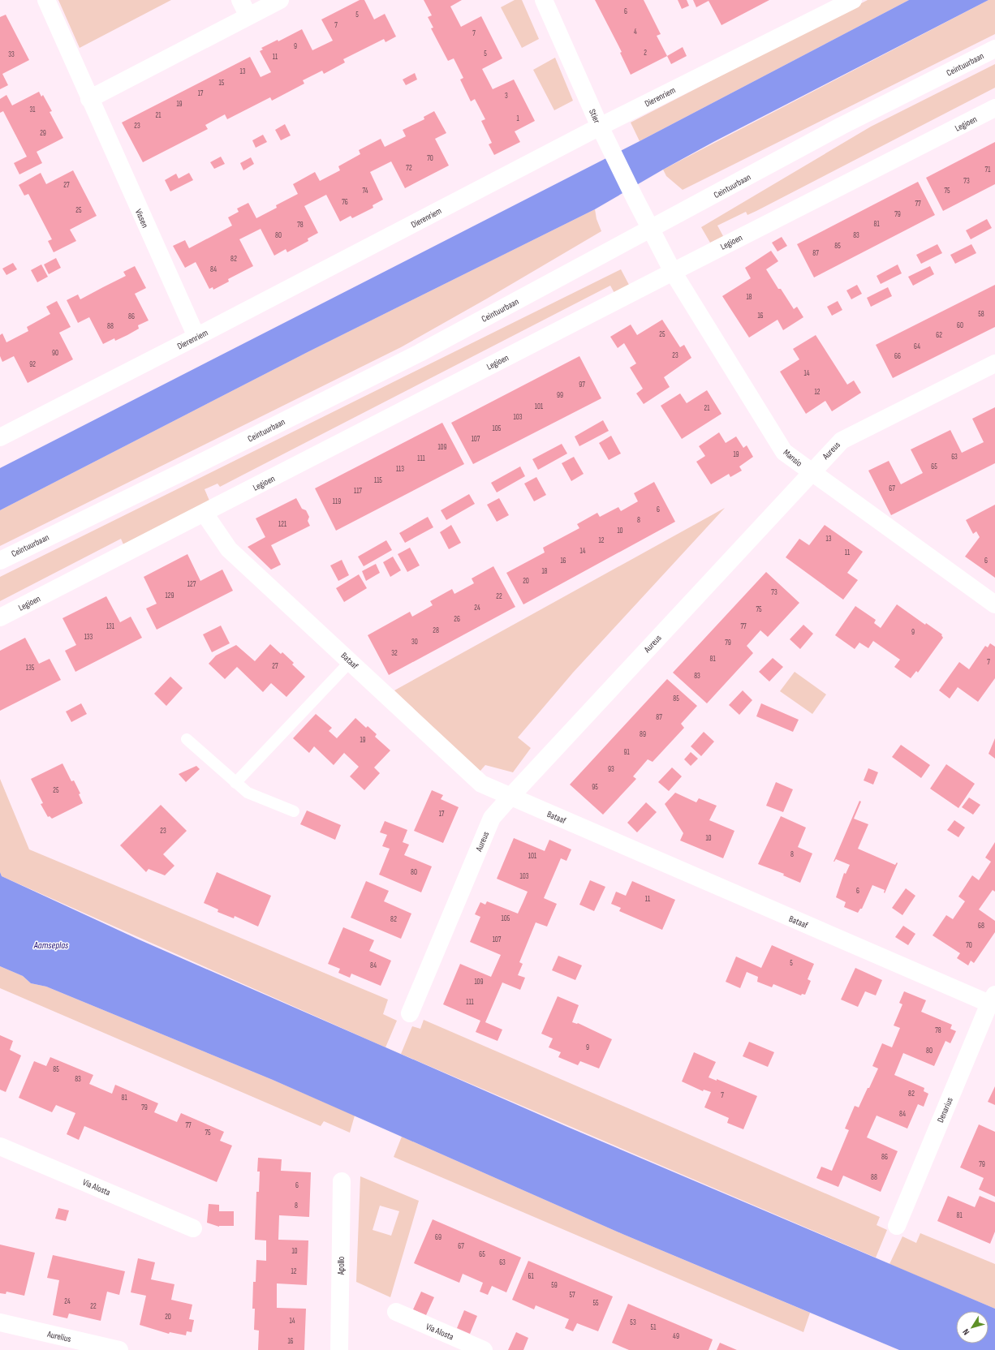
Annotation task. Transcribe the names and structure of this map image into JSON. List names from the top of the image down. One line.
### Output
{"streets":{"street":["Ceintuurbaan","Dierenriem","Stier","Legioen","Vissen","Aureus","Mansio","Bataaf","Denarius","Via Alosta","Apollo","Aurelius"]},"crossings":[["Ceintuurbaan","Stier"],["Ceintuurbaan","Mansio"],["Dierenriem","Stier"],["Dierenriem","Vissen"],["Stier","Mansio"],["Legioen","Mansio"],["Legioen","Bataaf"],["Aureus","Mansio"],["Aureus","Bataaf"],["Bataaf","Denarius"]],"water":["Aamseplas"],"house_numbers":["6","5","7","4","7","9","2","5","33","11","13","15","17","3","19","31","21","1","23","29","70","72","71","73","27","74","75","76","77","25","79","81","78","80","83","85","87","82","84","18","58","16","86","60","88","25","62","64","90","23","66","92","14","97","12","99","101","21","103","105","107","109","19","63","111","65","113","115","67","117","119","6","8","121","10","13","12","14","11","16","6","18","20","127","73","129","22","24","75","26","131","77","28","9","133","30","79","32","81","7","27","135","83","85","87","89","19","91","93","95","25","17","23","10","8","101","80","103","6","11","105","82","68","107","70","5","84","109","111","78","9","80","85","83","82","7","81","79","84","77","75","86","79","88","6","8","81","69","67","10","65","63","12","61","59","57","24","55","22","20","14","53","51","49","16"],"north":"bottom left"}
